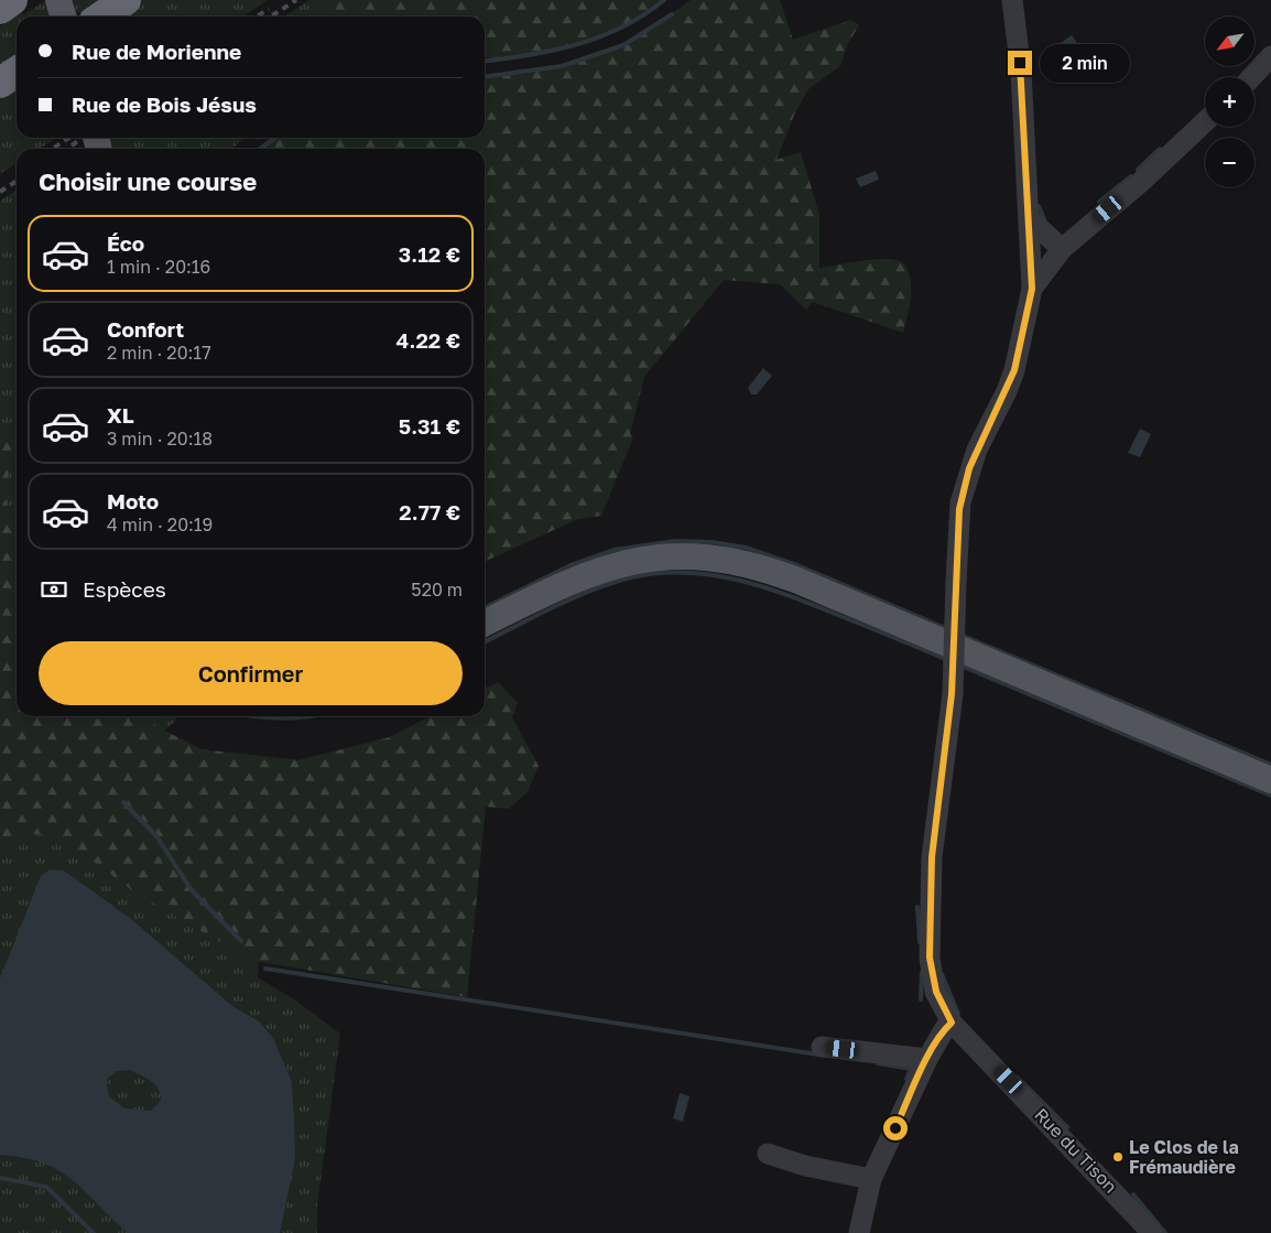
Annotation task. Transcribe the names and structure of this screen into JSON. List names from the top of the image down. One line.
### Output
{"streets":{"street":["Rue du Tison"]},"places":["Le Clos de la Frémaudière"],"north":"bottom left","page":{"map_buttons":["+","−"],"banner":["Rue de Morienne","Rue de Bois Jésus"],"bubble":"2 min","heading":"Choisir une course","list":[{"name":"Éco","note":"1 min · 20:16","value":"3.12 €"},{"name":"Confort","note":"2 min · 20:17","value":"4.22 €"},{"name":"XL","note":"3 min · 20:18","value":"5.31 €"},{"name":"Moto","note":"4 min · 20:19","value":"2.77 €"}],"pay":["Espèces","520 m"],"buttons":"Confirmer"}}
